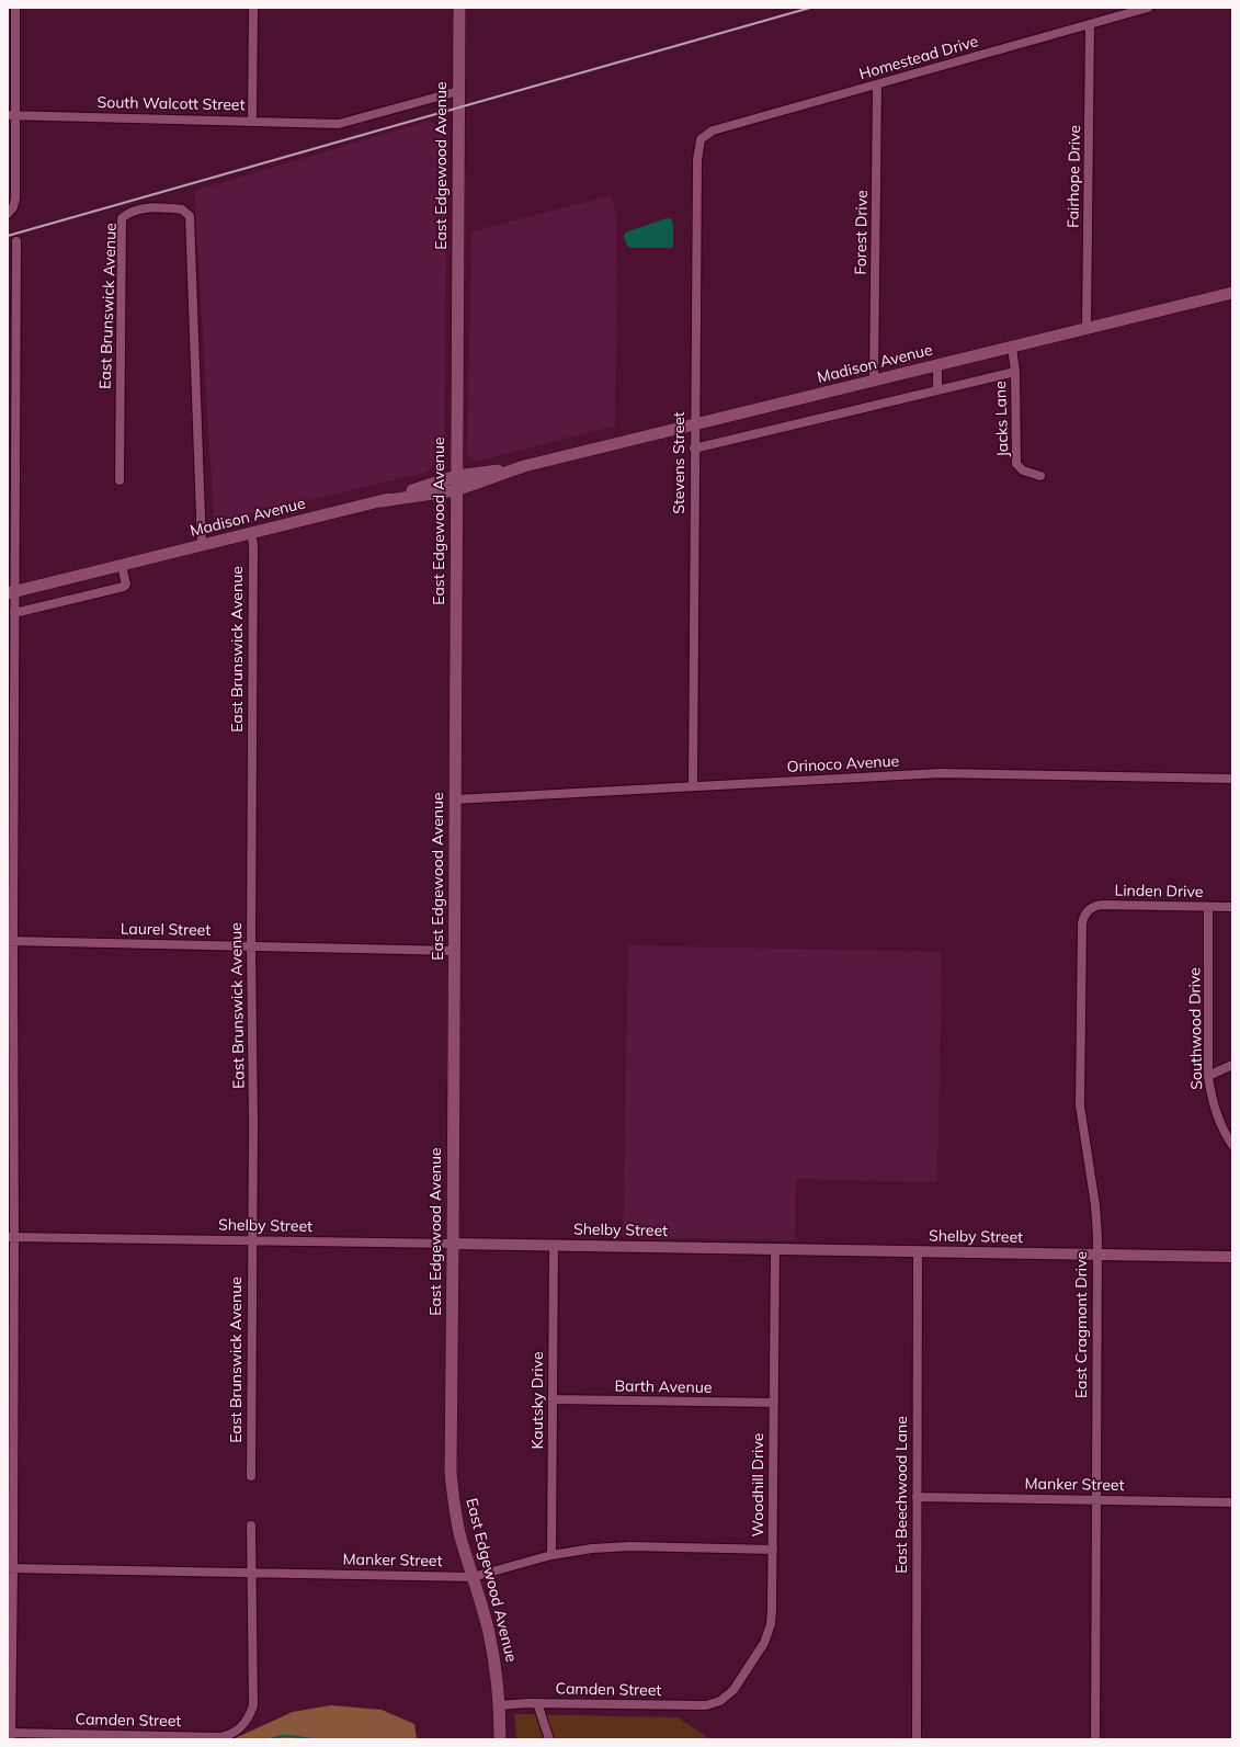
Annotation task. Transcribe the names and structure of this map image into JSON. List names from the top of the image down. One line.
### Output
{"streets":{"main road":["East Edgewood Avenue","Madison Avenue"],"street":["Homestead Drive","South Walcott Street","Fairhope Drive","Forest Drive","East Brunswick Avenue","Jacks Lane","Stevens Street","Orinoco Avenue","Linden Drive","Laurel Street","Southwood Drive","Shelby Street","East Cragmont Drive","Barth Avenue","Kautsky Drive","Woodhill Drive","Manker Street","East Beechwood Lane","Camden Street"]},"crossings":[["Homestead Drive","Fairhope Drive"],["Homestead Drive","Forest Drive"],["Homestead Drive","Stevens Street"],["South Walcott Street","East Edgewood Avenue"],["East Edgewood Avenue","Madison Avenue"],["East Edgewood Avenue","Orinoco Avenue"],["East Edgewood Avenue","Laurel Street"],["East Edgewood Avenue","Shelby Street"],["East Edgewood Avenue","Manker Street"],["East Edgewood Avenue","Camden Street"],["Fairhope Drive","Madison Avenue"],["Forest Drive","Madison Avenue"],["East Brunswick Avenue","Madison Avenue"],["East Brunswick Avenue","Laurel Street"],["East Brunswick Avenue","Shelby Street"],["Madison Avenue","Jacks Lane"],["Madison Avenue","Stevens Street"],["Stevens Street","Orinoco Avenue"],["Linden Drive","Southwood Drive"],["Linden Drive","East Cragmont Drive"],["Shelby Street","East Cragmont Drive"],["Shelby Street","Kautsky Drive"],["Shelby Street","Woodhill Drive"],["Shelby Street","East Beechwood Lane"],["East Cragmont Drive","Manker Street"],["Barth Avenue","Kautsky Drive"],["Barth Avenue","Woodhill Drive"],["Kautsky Drive","Manker Street"],["Woodhill Drive","Manker Street"],["Woodhill Drive","Camden Street"],["Manker Street","East Beechwood Lane"],["Manker Street","Camden Street"]]}
